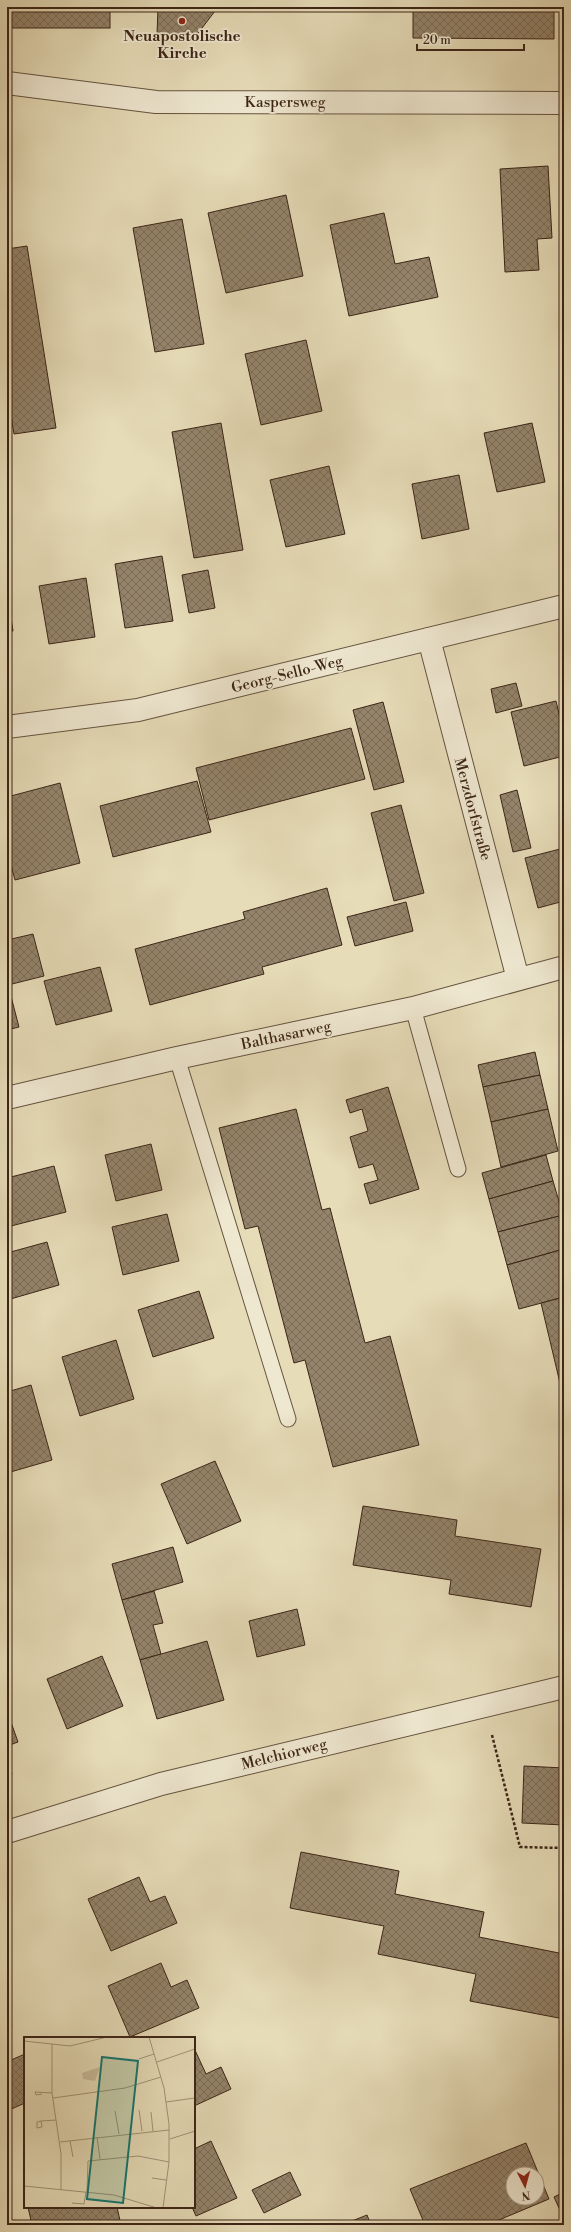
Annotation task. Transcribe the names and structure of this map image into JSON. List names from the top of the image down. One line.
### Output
{"streets":{"street":["Kaspersweg","Georg-Sello-Weg","Merzdorfstraße","Balthasarweg","Melchiorweg"]},"crossings":[["Georg-Sello-Weg","Merzdorfstraße"],["Merzdorfstraße","Balthasarweg"]],"places":["Neuapostolische Kirche"],"scale_bar":"20 m","north":"bottom"}
